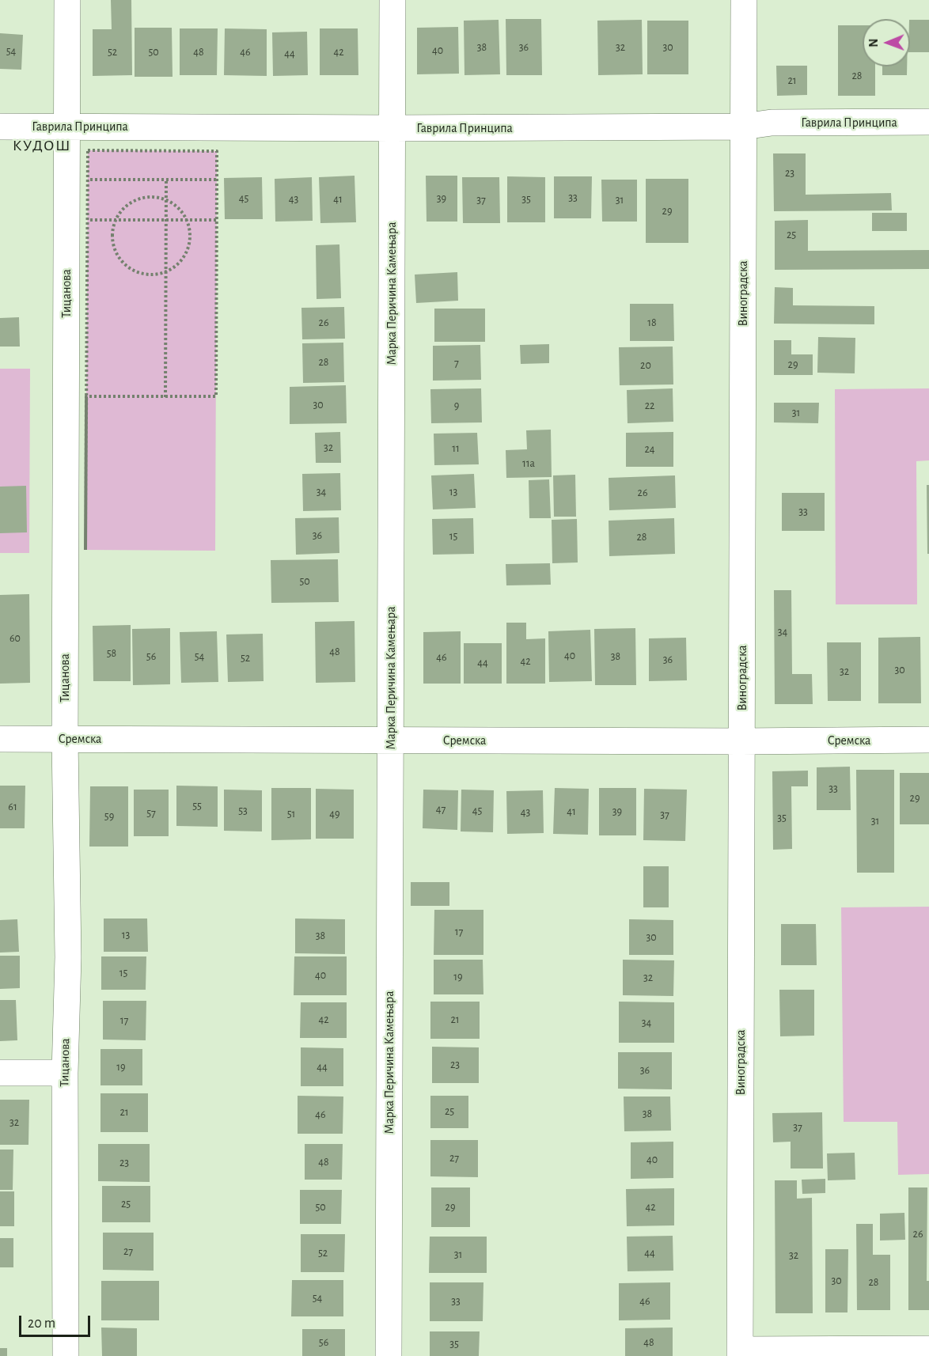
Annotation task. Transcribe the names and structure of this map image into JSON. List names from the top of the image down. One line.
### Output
{"streets":{"street":["Гаврила Принципа","Тицанова","Марка Перичина Камењара","Виноградска","Сремска"]},"crossings":[["Гаврила Принципа","Тицанова"],["Гаврила Принципа","Марка Перичина Камењара"],["Гаврила Принципа","Виноградска"],["Тицанова","Сремска"],["Марка Перичина Камењара","Сремска"],["Виноградска","Сремска"]],"districts":["КУДОШ"],"house_numbers":["38","36","32","30","40","54","52","50","48","46","42","44","28","21","23","33","45","39","43","41","35","37","31","29","25","26","18","28","7","29","20","30","9","22","31","32","11","24","11a","34","13","26","33","36","15","28","50","34","60","48","58","40","56","54","38","46","52","36","42","44","30","32","33","29","55","61","47","53","45","41","39","43","57","51","49","37","59","35","31","17","13","38","30","15","40","19","32","42","21","17","34","23","19","44","36","25","21","38","46","32","37","27","40","48","23","25","50","29","42","26","27","52","44","31","32","30","28","54","33","46","56","48","35"],"scale_bar":"20 m","north":"left"}
